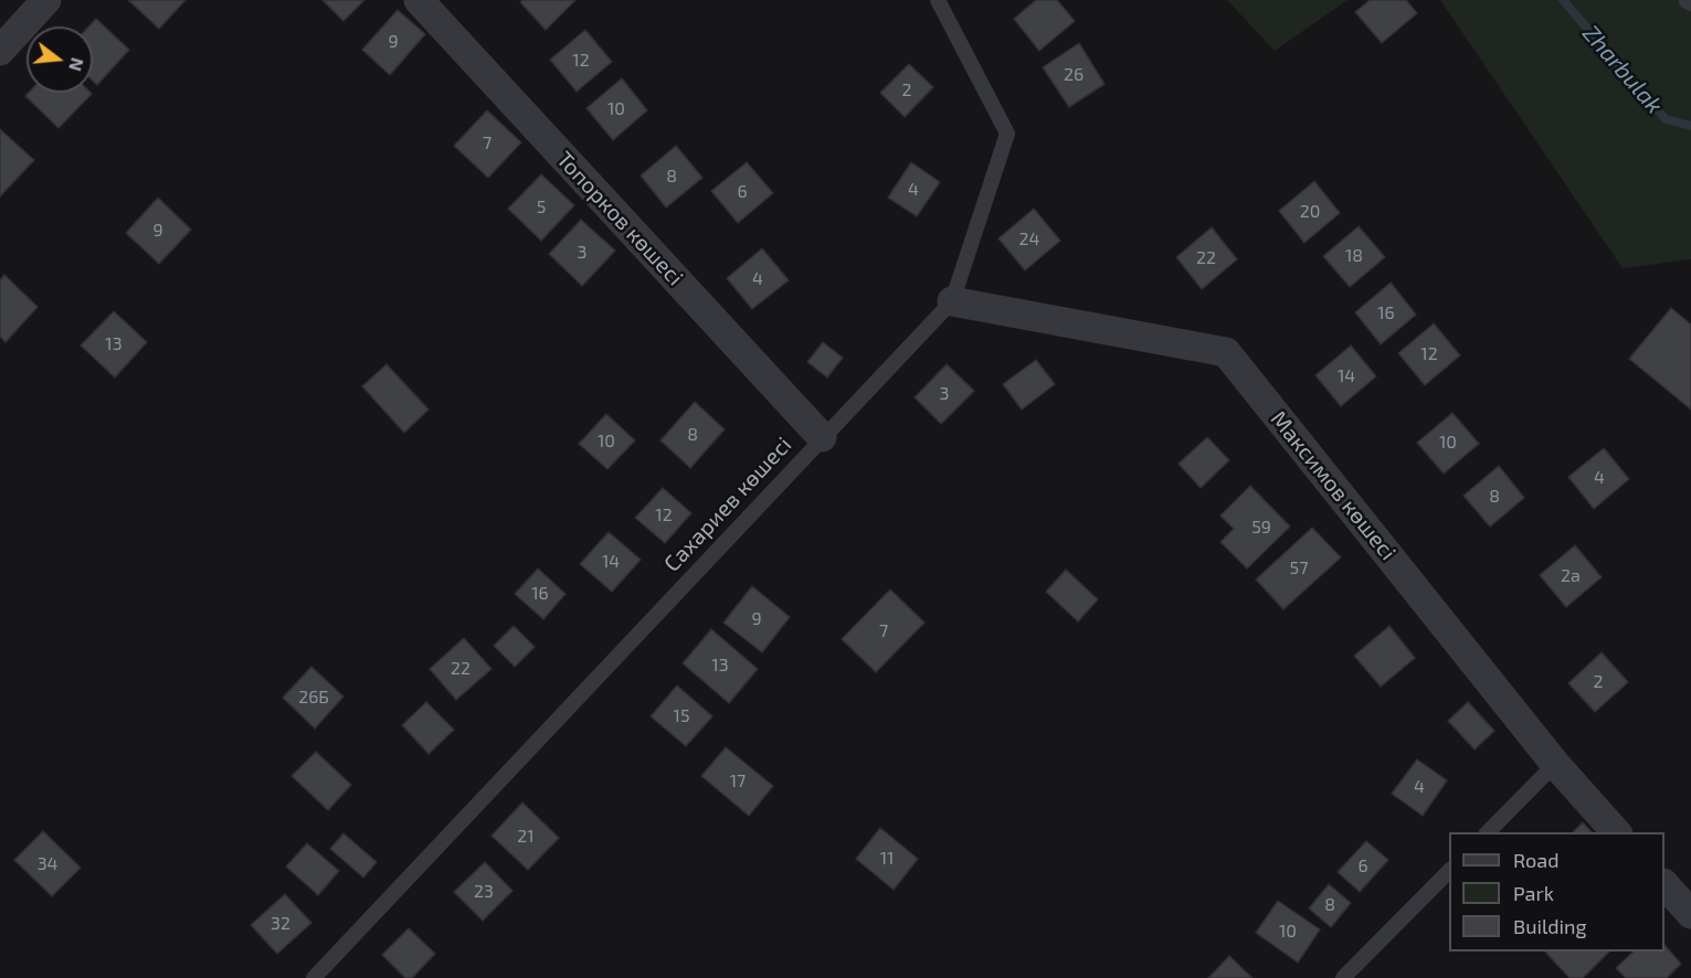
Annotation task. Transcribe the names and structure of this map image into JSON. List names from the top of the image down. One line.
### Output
{"streets":{"street":["Топорков көшесі","Максимов көшесі"],"lane":["Сахариев көшесі"]},"crossings":[["Топорков көшесі","Сахариев көшесі"],["Максимов көшесі","Сахариев көшесі"]],"water":["Zharbulak"],"house_numbers":["9","12","26","2","10","7","8","4","6","5","20","9","24","3","18","22","4","16","13","12","14","3","8","10","10","4","8","12","59","14","57","2а","16","9","7","13","22","2","26Б","15","17","4","21","11","34","6","23","8","32","10"],"legend":["Road","Park","Building"],"north":"right"}
